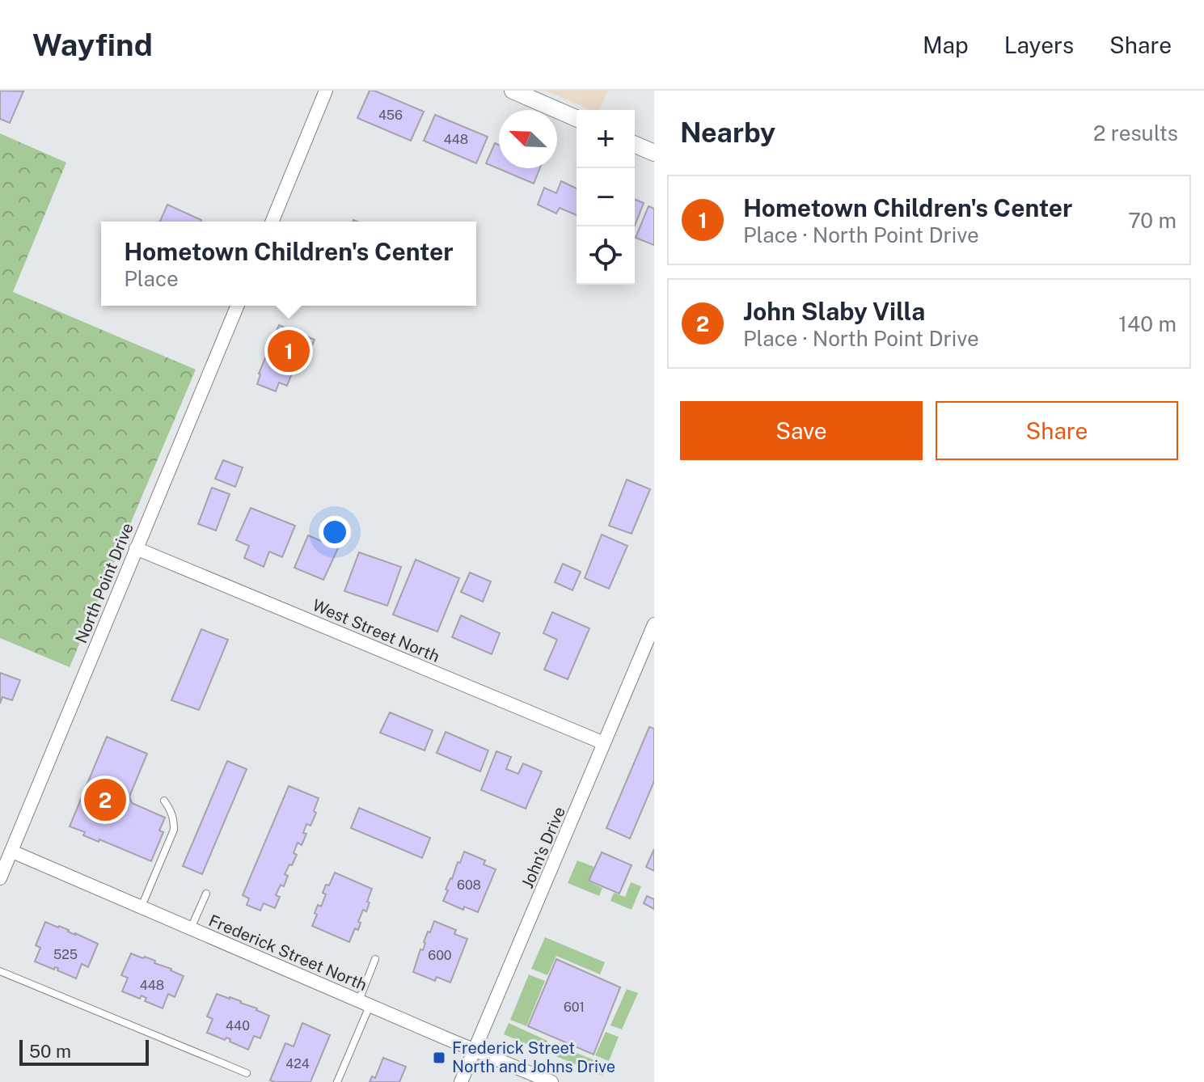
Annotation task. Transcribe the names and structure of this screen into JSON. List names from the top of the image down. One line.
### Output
{"streets":{"street":["North Point Drive","West Street North","John's Drive","Frederick Street North"]},"crossings":[["North Point Drive","West Street North"],["North Point Drive","Frederick Street North"],["West Street North","John's Drive"],["John's Drive","Frederick Street North"]],"places":{"transit":["Frederick Street North and Johns Drive"]},"house_numbers":["456","448","608","525","600","448","601","440","424"],"scale_bar":"50 m","north":"top left","page":{"header":"Wayfind","nav":["Map","Layers","Share"],"heading":["Nearby","2 results"],"map_buttons":["+","−"],"list":[{"mark":"1","name":"Hometown Children's Center","note":"Place · North Point Drive","value":"70 m"},{"mark":"2","name":"John Slaby Villa","note":"Place · North Point Drive","value":"140 m"}],"popup":["Hometown Children's Center","Place"],"pins":["1","2"],"buttons":["Save","Share"],"scale":"50 m"}}
